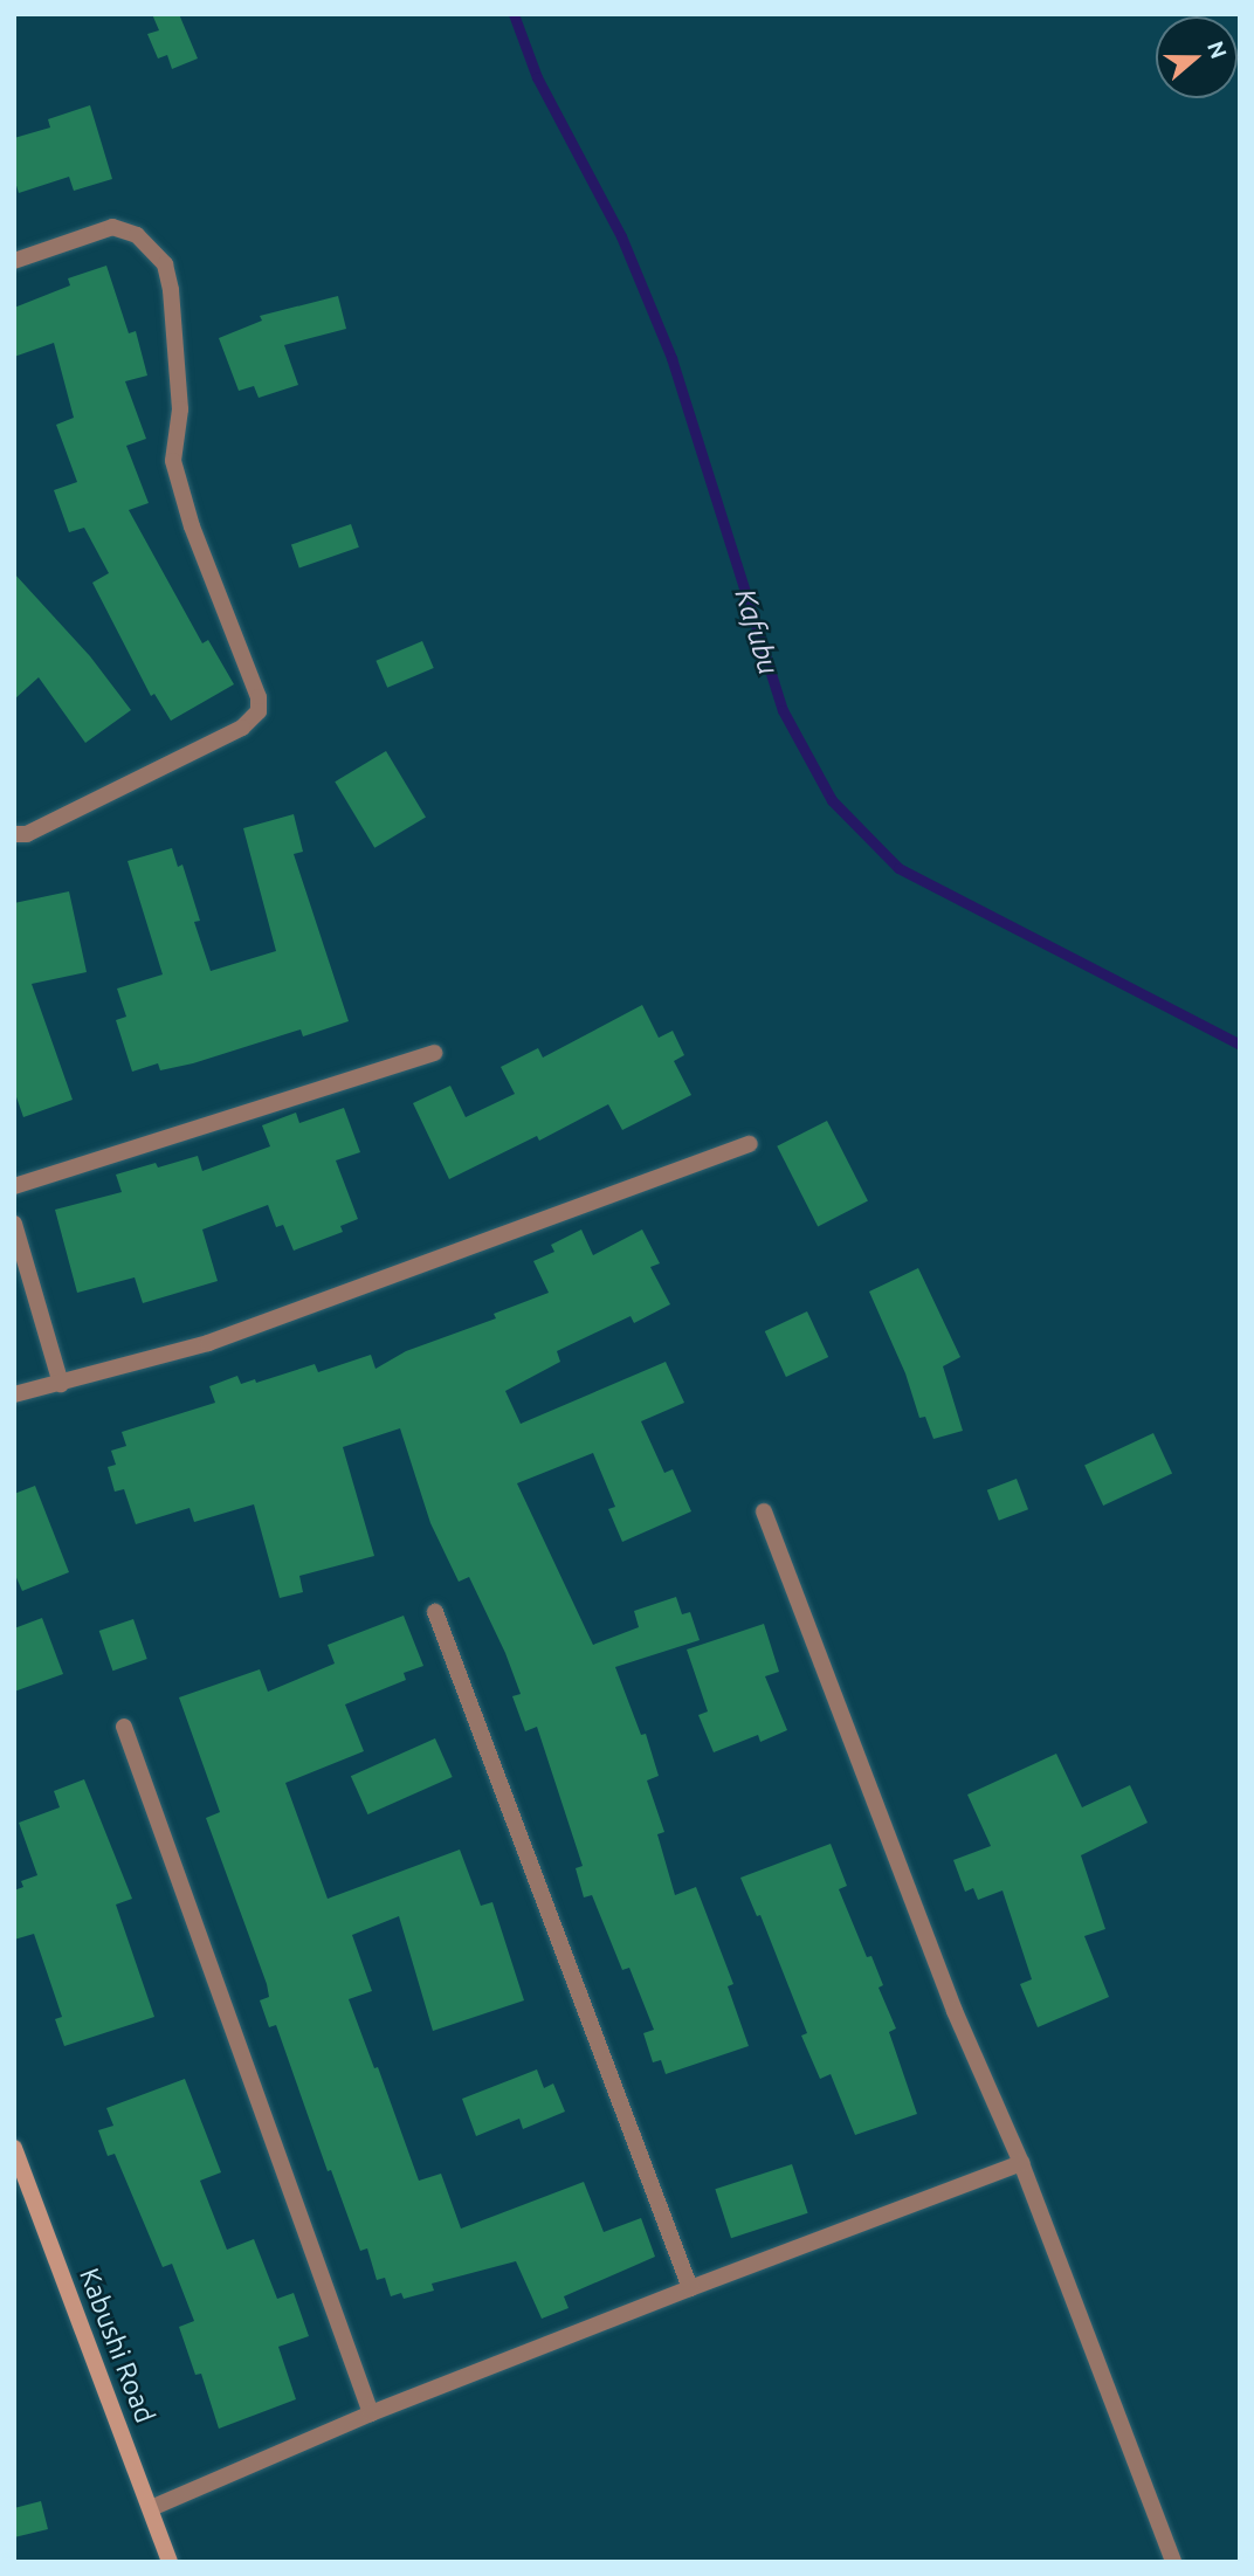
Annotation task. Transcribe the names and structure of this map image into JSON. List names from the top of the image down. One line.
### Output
{"streets":{"main road":["Kabushi Road"]},"water":["Kafubu"],"north":"right"}
